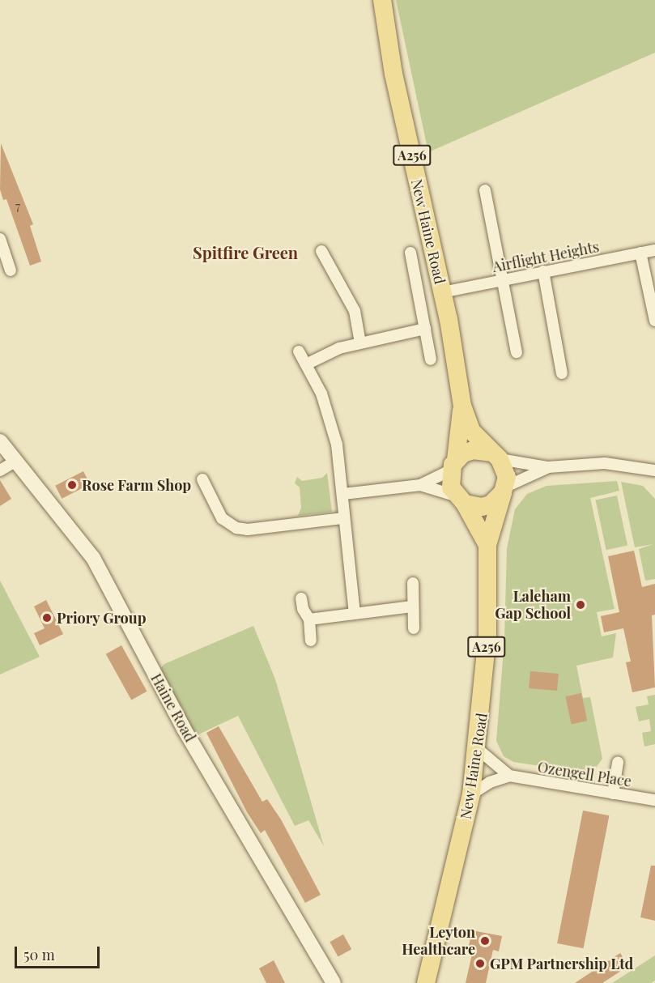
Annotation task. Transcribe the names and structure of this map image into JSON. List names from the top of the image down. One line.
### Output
{"streets":{"main road":["A256","New Haine Road"],"street":["Airflight Heights","Haine Road","Ozengell Place"]},"crossings":[["New Haine Road","Airflight Heights"]],"districts":["Spitfire Green"],"places":["Rose Farm Shop","Laleham Gap School","Priory Group","Leyton Healthcare","GPM Partnership Ltd"],"house_numbers":["7"],"scale_bar":"50 m"}
